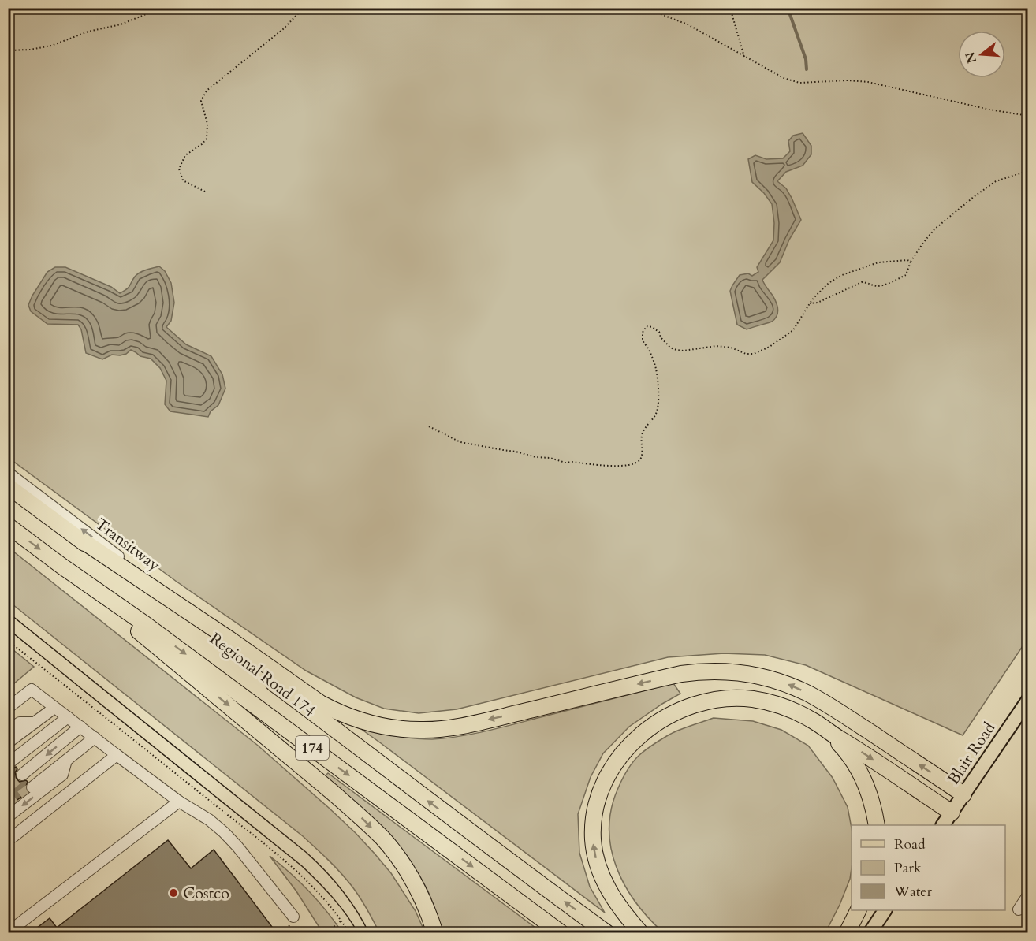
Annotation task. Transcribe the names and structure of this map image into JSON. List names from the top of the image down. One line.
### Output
{"streets":{"highway":["Regional Road 174","174"],"main road":["Blair Road"],"lane":["Transitway"]},"one_way":["Transitway"],"places":["Costco"],"legend":["Road","Park","Water"],"north":"left"}
